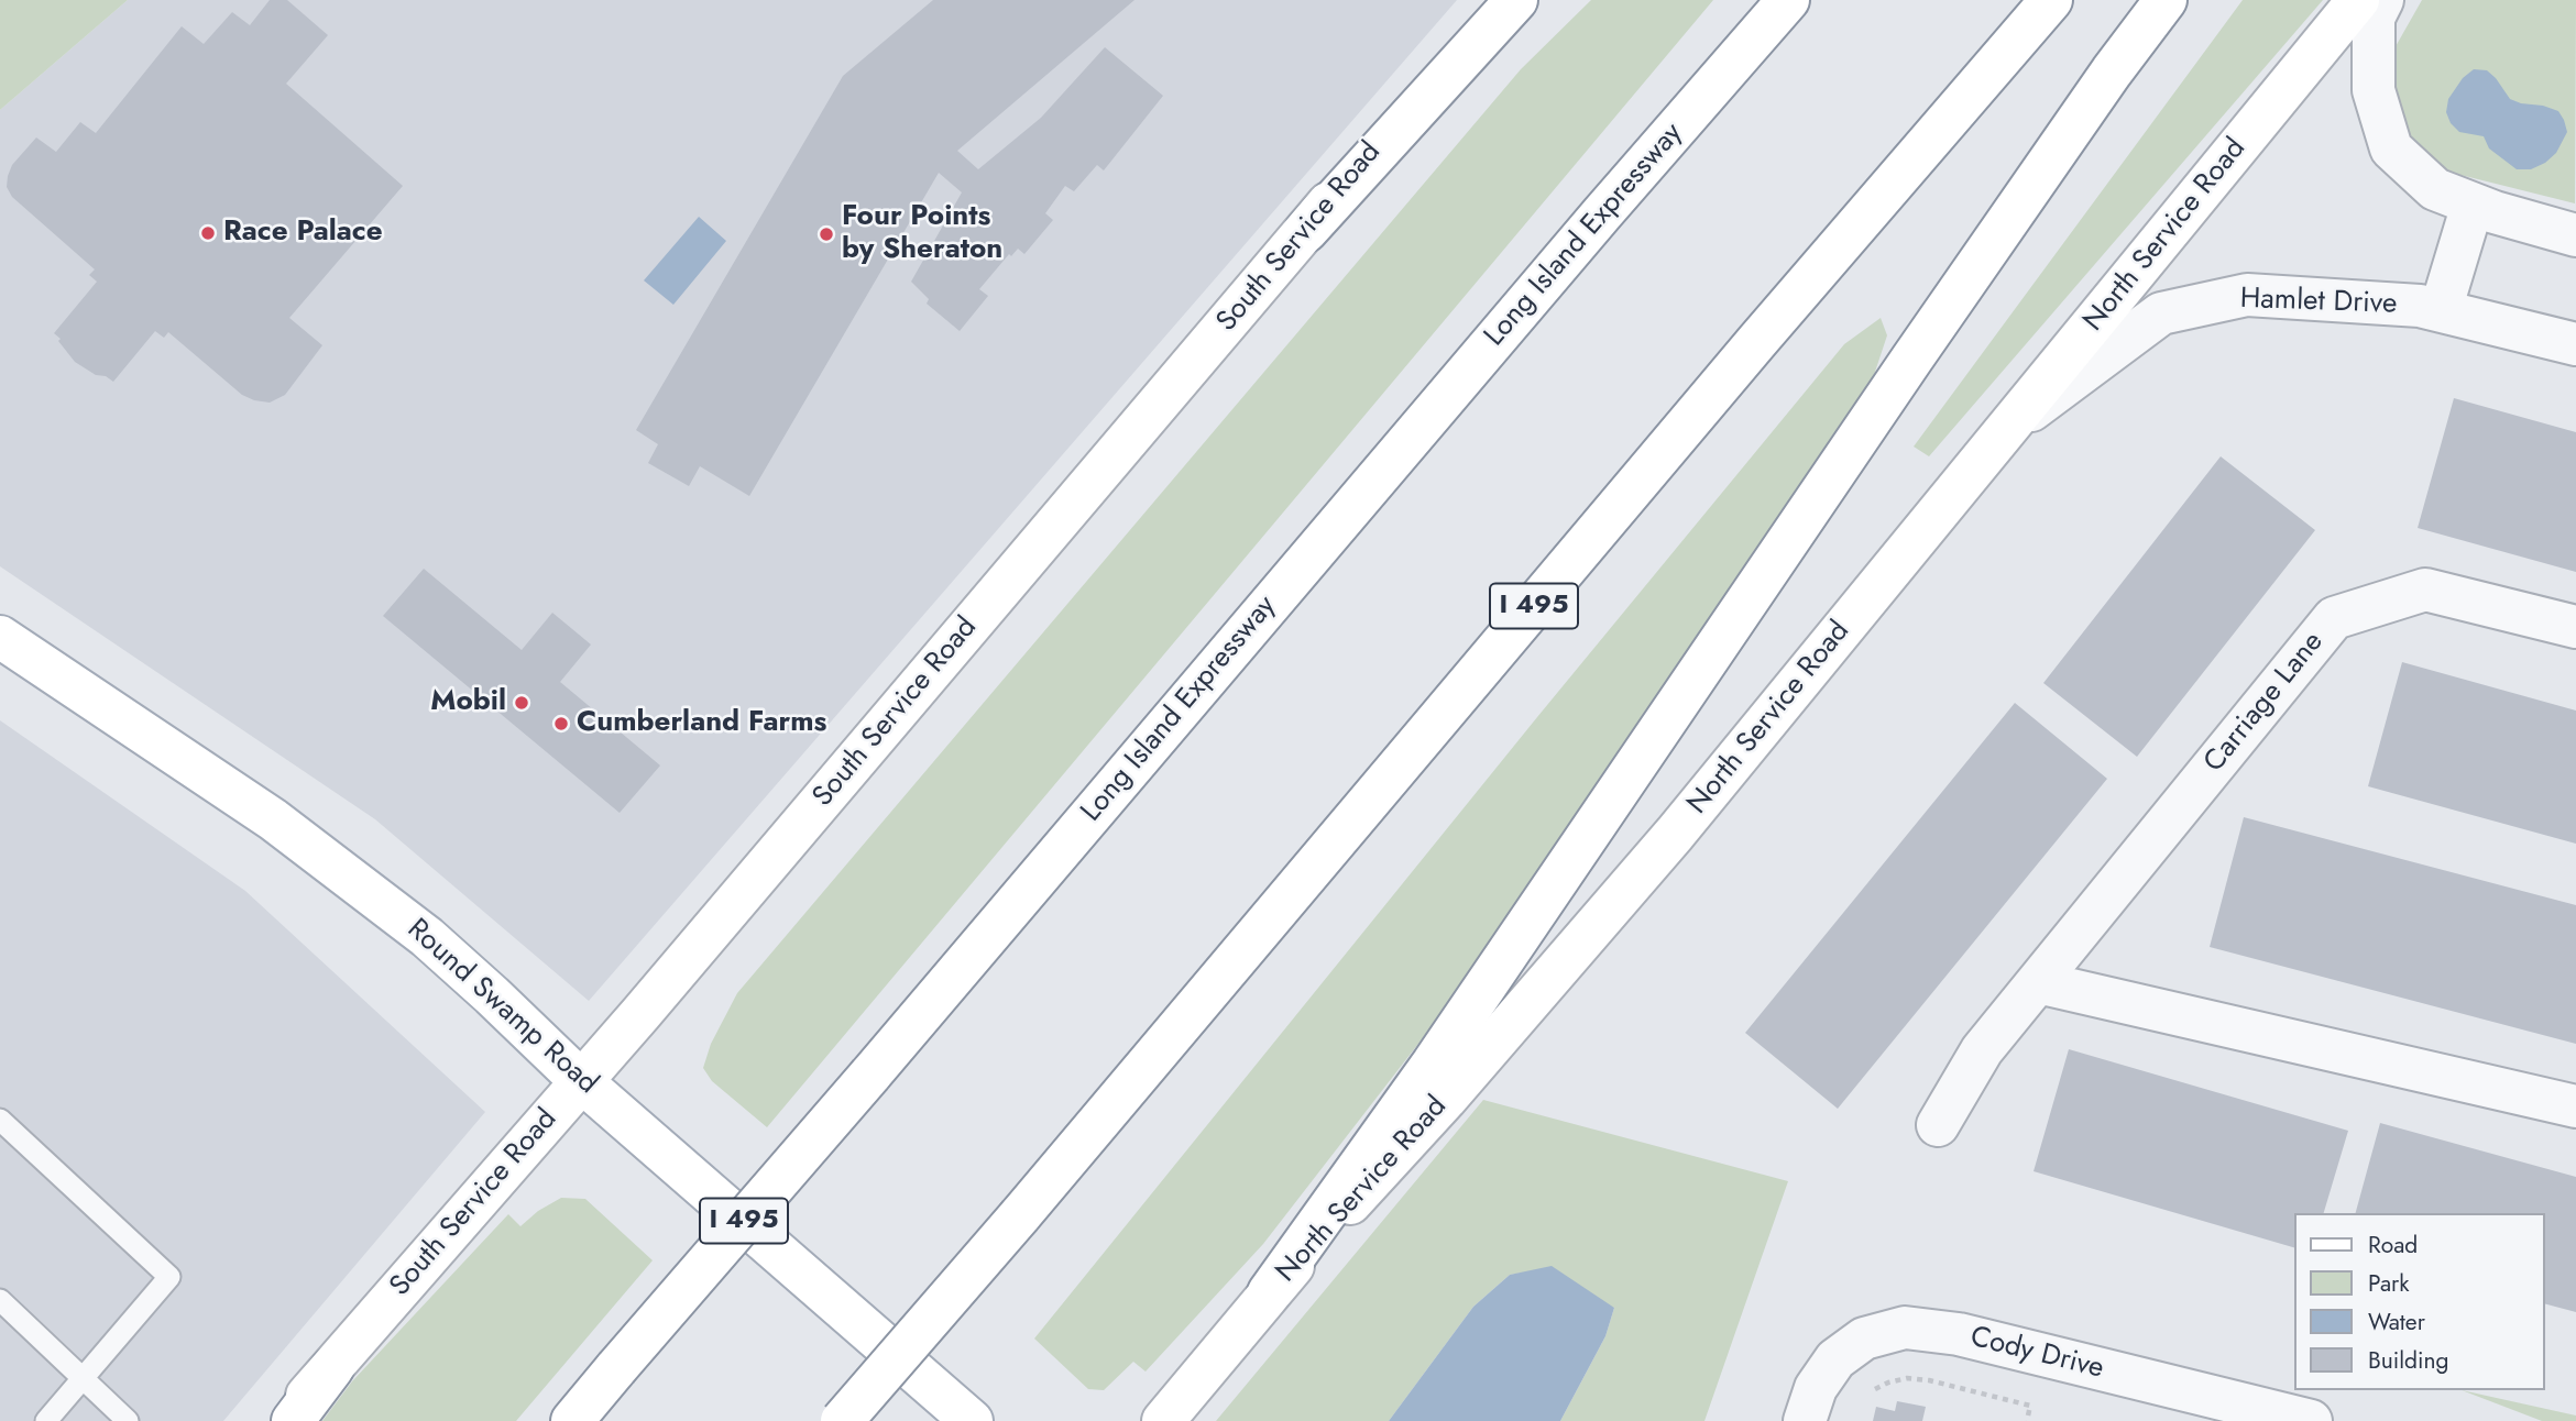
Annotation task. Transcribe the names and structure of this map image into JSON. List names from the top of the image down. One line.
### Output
{"streets":{"main road":["Long Island Expressway","North Service Road","South Service Road","I 495","Round Swamp Road"],"street":["Hamlet Drive","Carriage Lane","Cody Drive"]},"crossings":[["North Service Road","Hamlet Drive"],["South Service Road","Round Swamp Road"]],"places":["Race Palace","Four Points by Sheraton","Mobil","Cumberland Farms"],"legend":["Road","Park","Water","Building"]}
